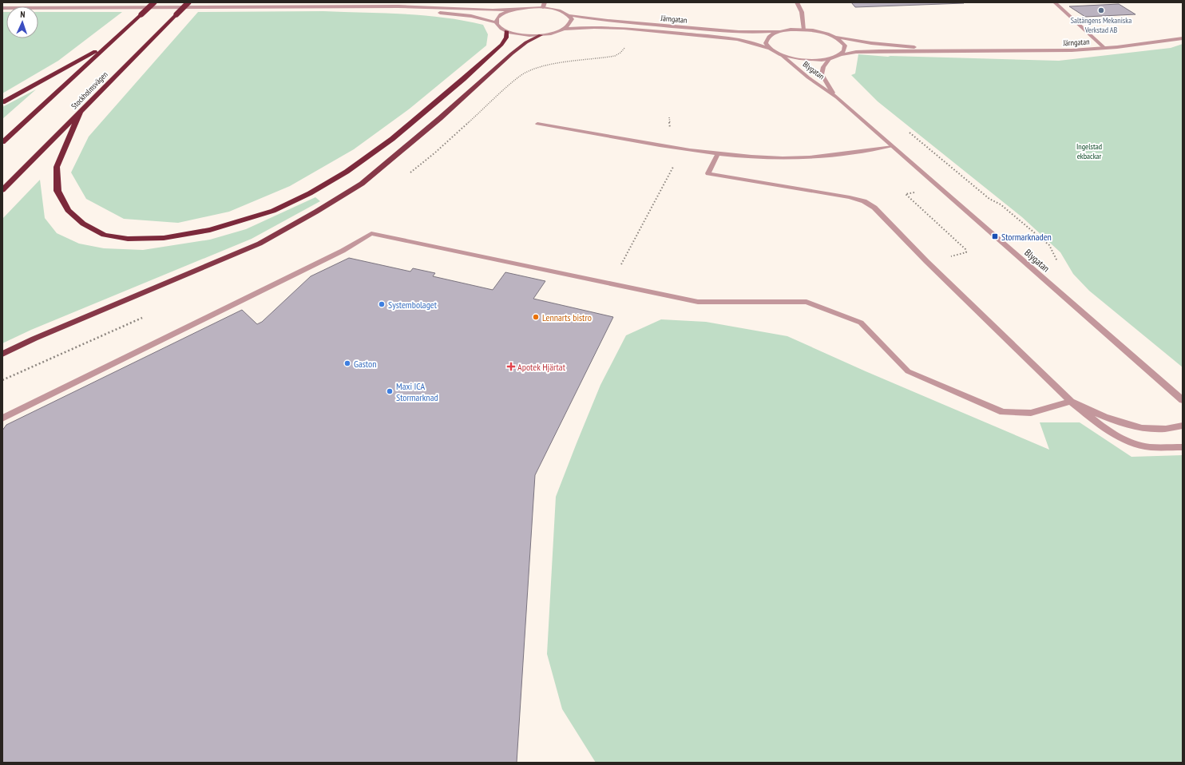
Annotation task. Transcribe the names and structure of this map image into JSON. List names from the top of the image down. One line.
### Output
{"streets":{"highway":["Stockholmsvägen"],"street":["Järngatan","Blygatan"]},"crossings":[["Järngatan","Blygatan"]],"parks":["Ingelstad ekbackar"],"places":{"other":["Saltängens Mekaniska Verkstad AB","Systembolaget","Lennarts bistro","Gaston","Maxi ICA Stormarknad"],"transit":["Stormarknaden"],"health":["Apotek Hjärtat"]},"north":"top"}
